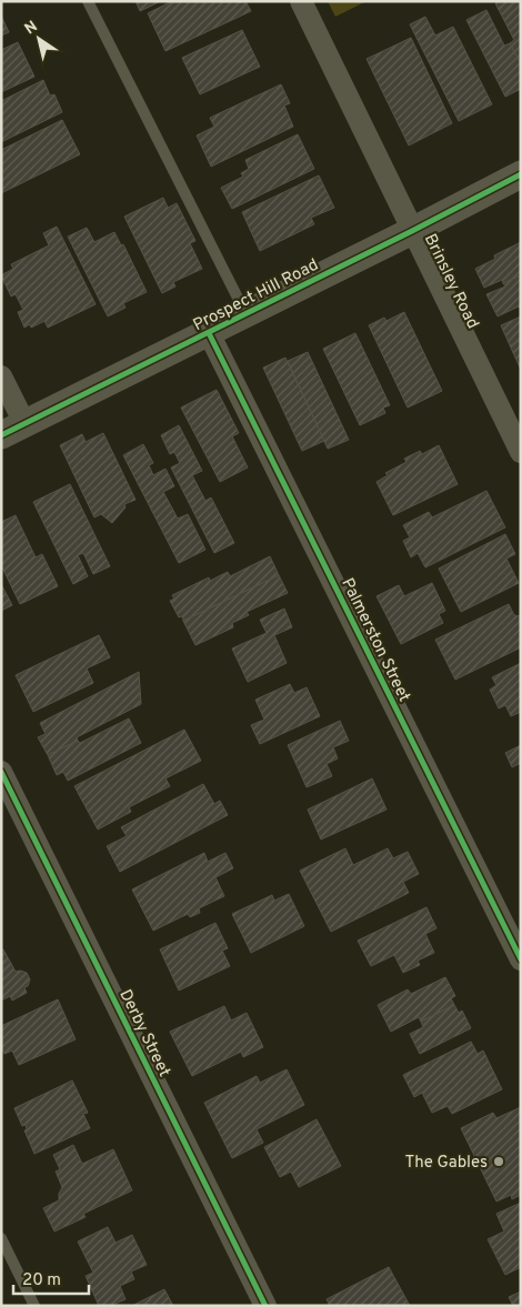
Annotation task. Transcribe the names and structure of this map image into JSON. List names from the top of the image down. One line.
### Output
{"streets":{"street":["Brinsley Road","Prospect Hill Road","Palmerston Street","Derby Street"]},"crossings":[["Brinsley Road","Prospect Hill Road"],["Prospect Hill Road","Palmerston Street"]],"places":["The Gables"],"scale_bar":"20 m","north":"top left"}
